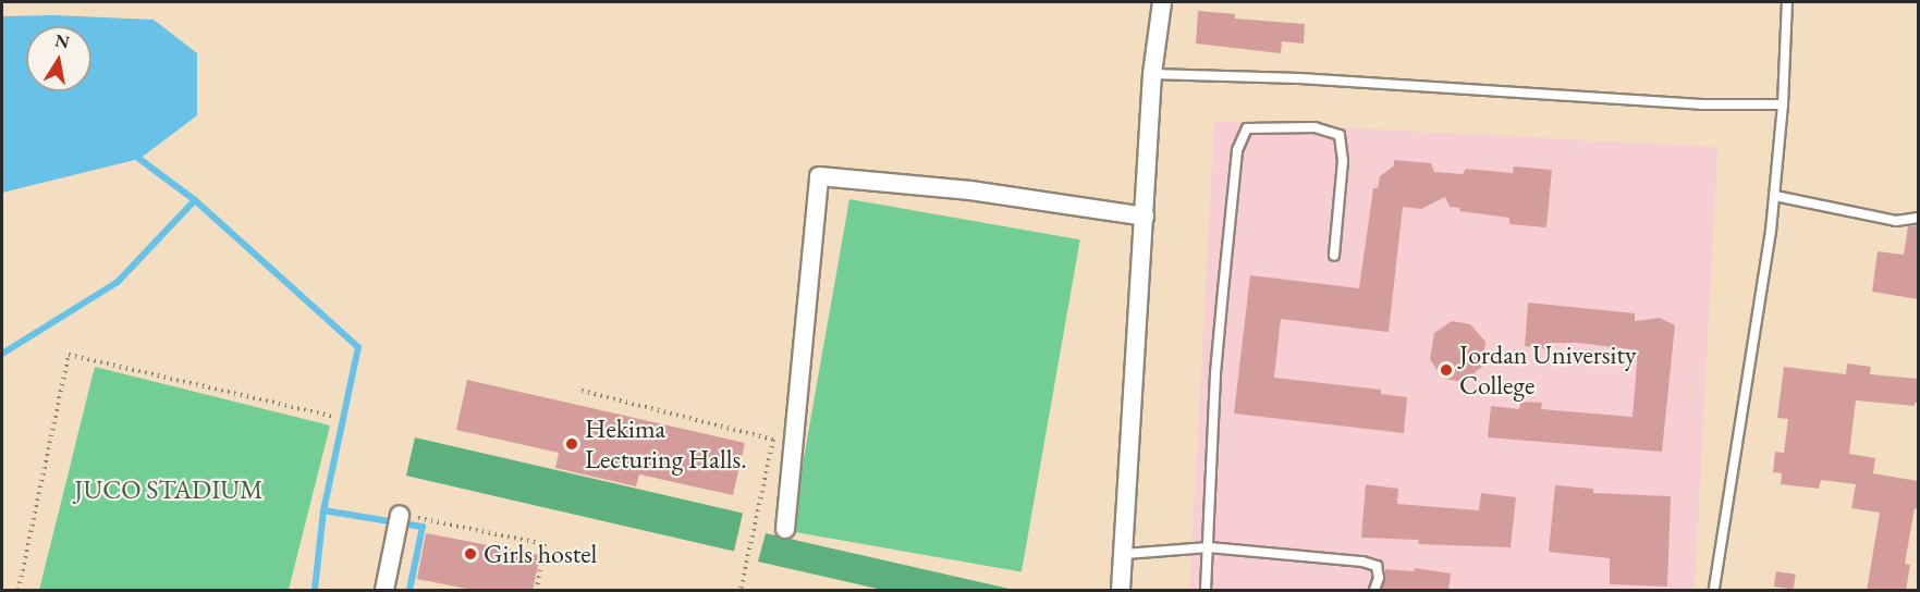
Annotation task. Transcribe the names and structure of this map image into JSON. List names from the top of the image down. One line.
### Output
{"parks":["JUCO STADIUM"],"places":["Jordan University College","Hekima Lecturing Halls.","Girls hostel"],"north":"top"}
